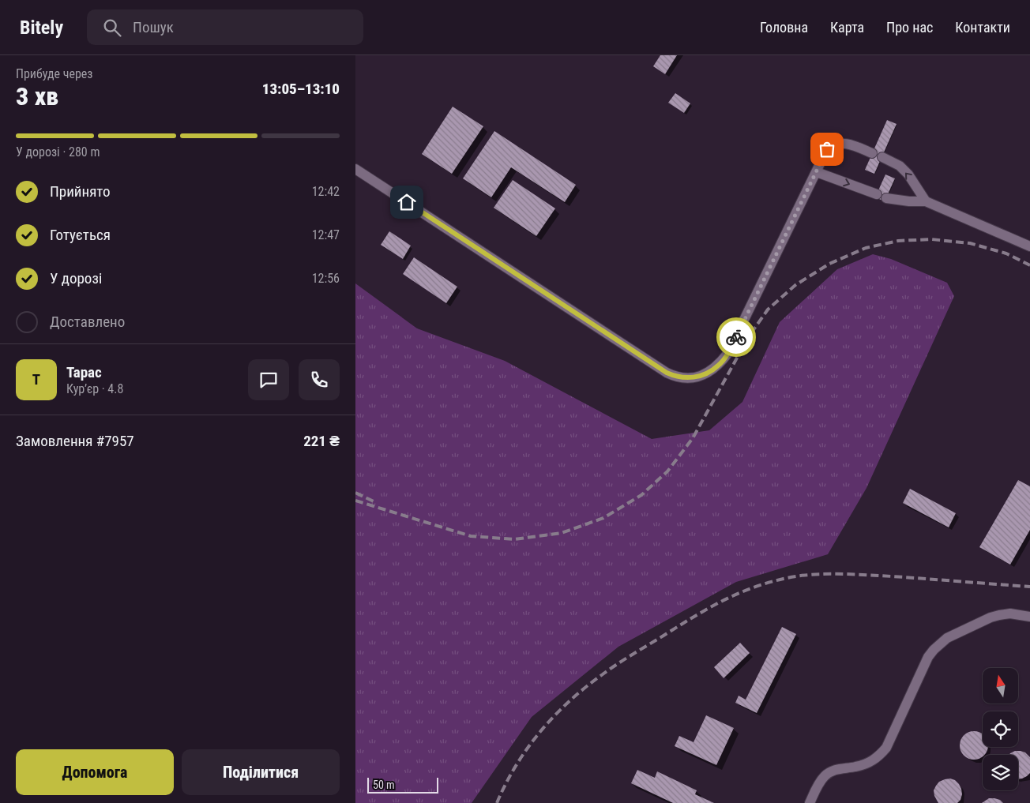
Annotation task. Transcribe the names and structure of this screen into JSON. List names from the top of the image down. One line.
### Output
{"scale_bar":"50 m","north":"top","page":{"header":"Bitely","search":"Пошук","nav":["Головна","Карта","Про нас","Контакти"],"heading":["3 хв","Прибуде через","13:05–13:10"],"panel":["Тарас","Кур’єр · 4.8","Замовлення #7957","221 ₴"],"bar":"У дорозі · 280 m","list":[["Прийнято","12:42"],["Готується","12:47"],["У дорозі","12:56"],"Доставлено"],"round":"Т","buttons":["Допомога","Поділитися"],"scale":"50 m"}}
